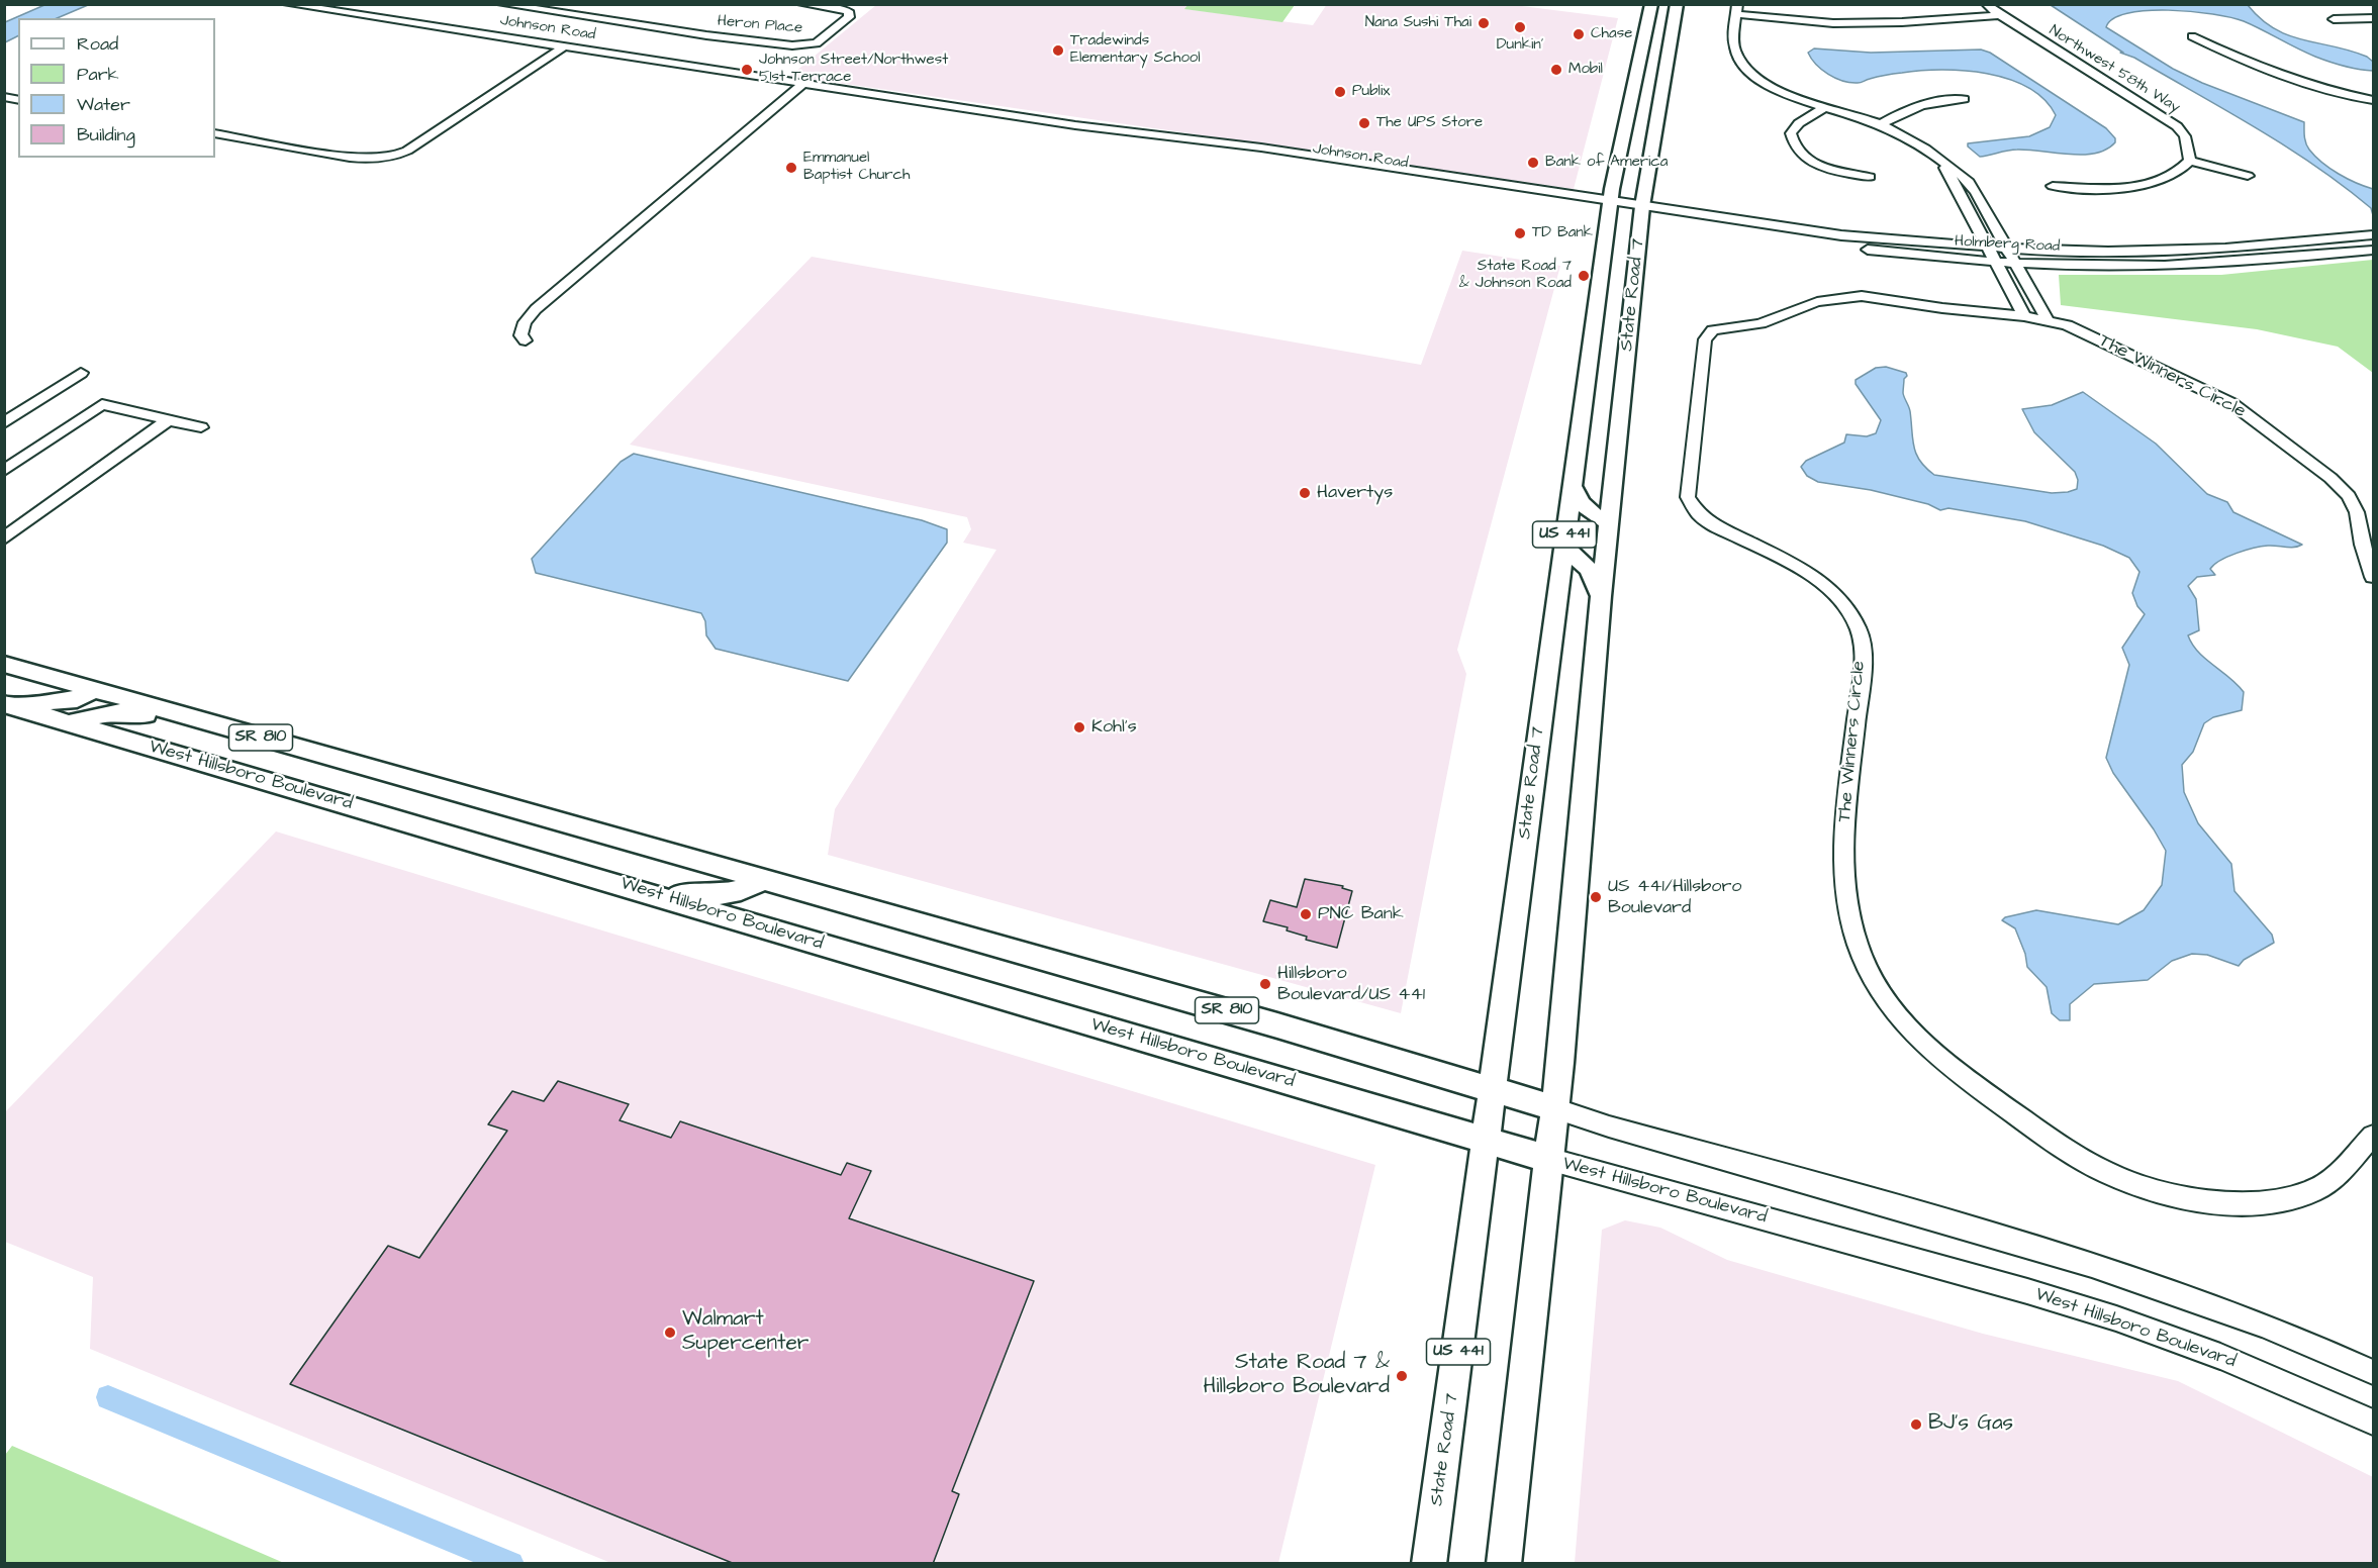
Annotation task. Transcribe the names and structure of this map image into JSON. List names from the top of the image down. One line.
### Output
{"streets":{"main road":["State Road 7","US 441","SR 810","West Hillsboro Boulevard"],"street":["Heron Place","Johnson Road","Northwest 58th Way","Holmberg Road","The Winners Circle"]},"crossings":[["Johnson Road","Holmberg Road"],["Johnson Road","State Road 7"],["Holmberg Road","State Road 7"],["State Road 7","SR 810"],["State Road 7","West Hillsboro Boulevard"]],"places":["Nana Sushi Thai","Dunkin'","Chase","Tradewinds Elementary School","Johnson Street/Northwest 51st Terrace","Mobil","Publix","The UPS Store","Bank of America","Emmanuel Baptist Church","TD Bank","State Road 7 & Johnson Road","Havertys","Kohl's","US 441/Hillsboro Boulevard","PNC Bank","Hillsboro Boulevard/US 441","Walmart Supercenter","State Road 7 & Hillsboro Boulevard","BJ’s Gas"],"legend":["Road","Park","Water","Building"]}
